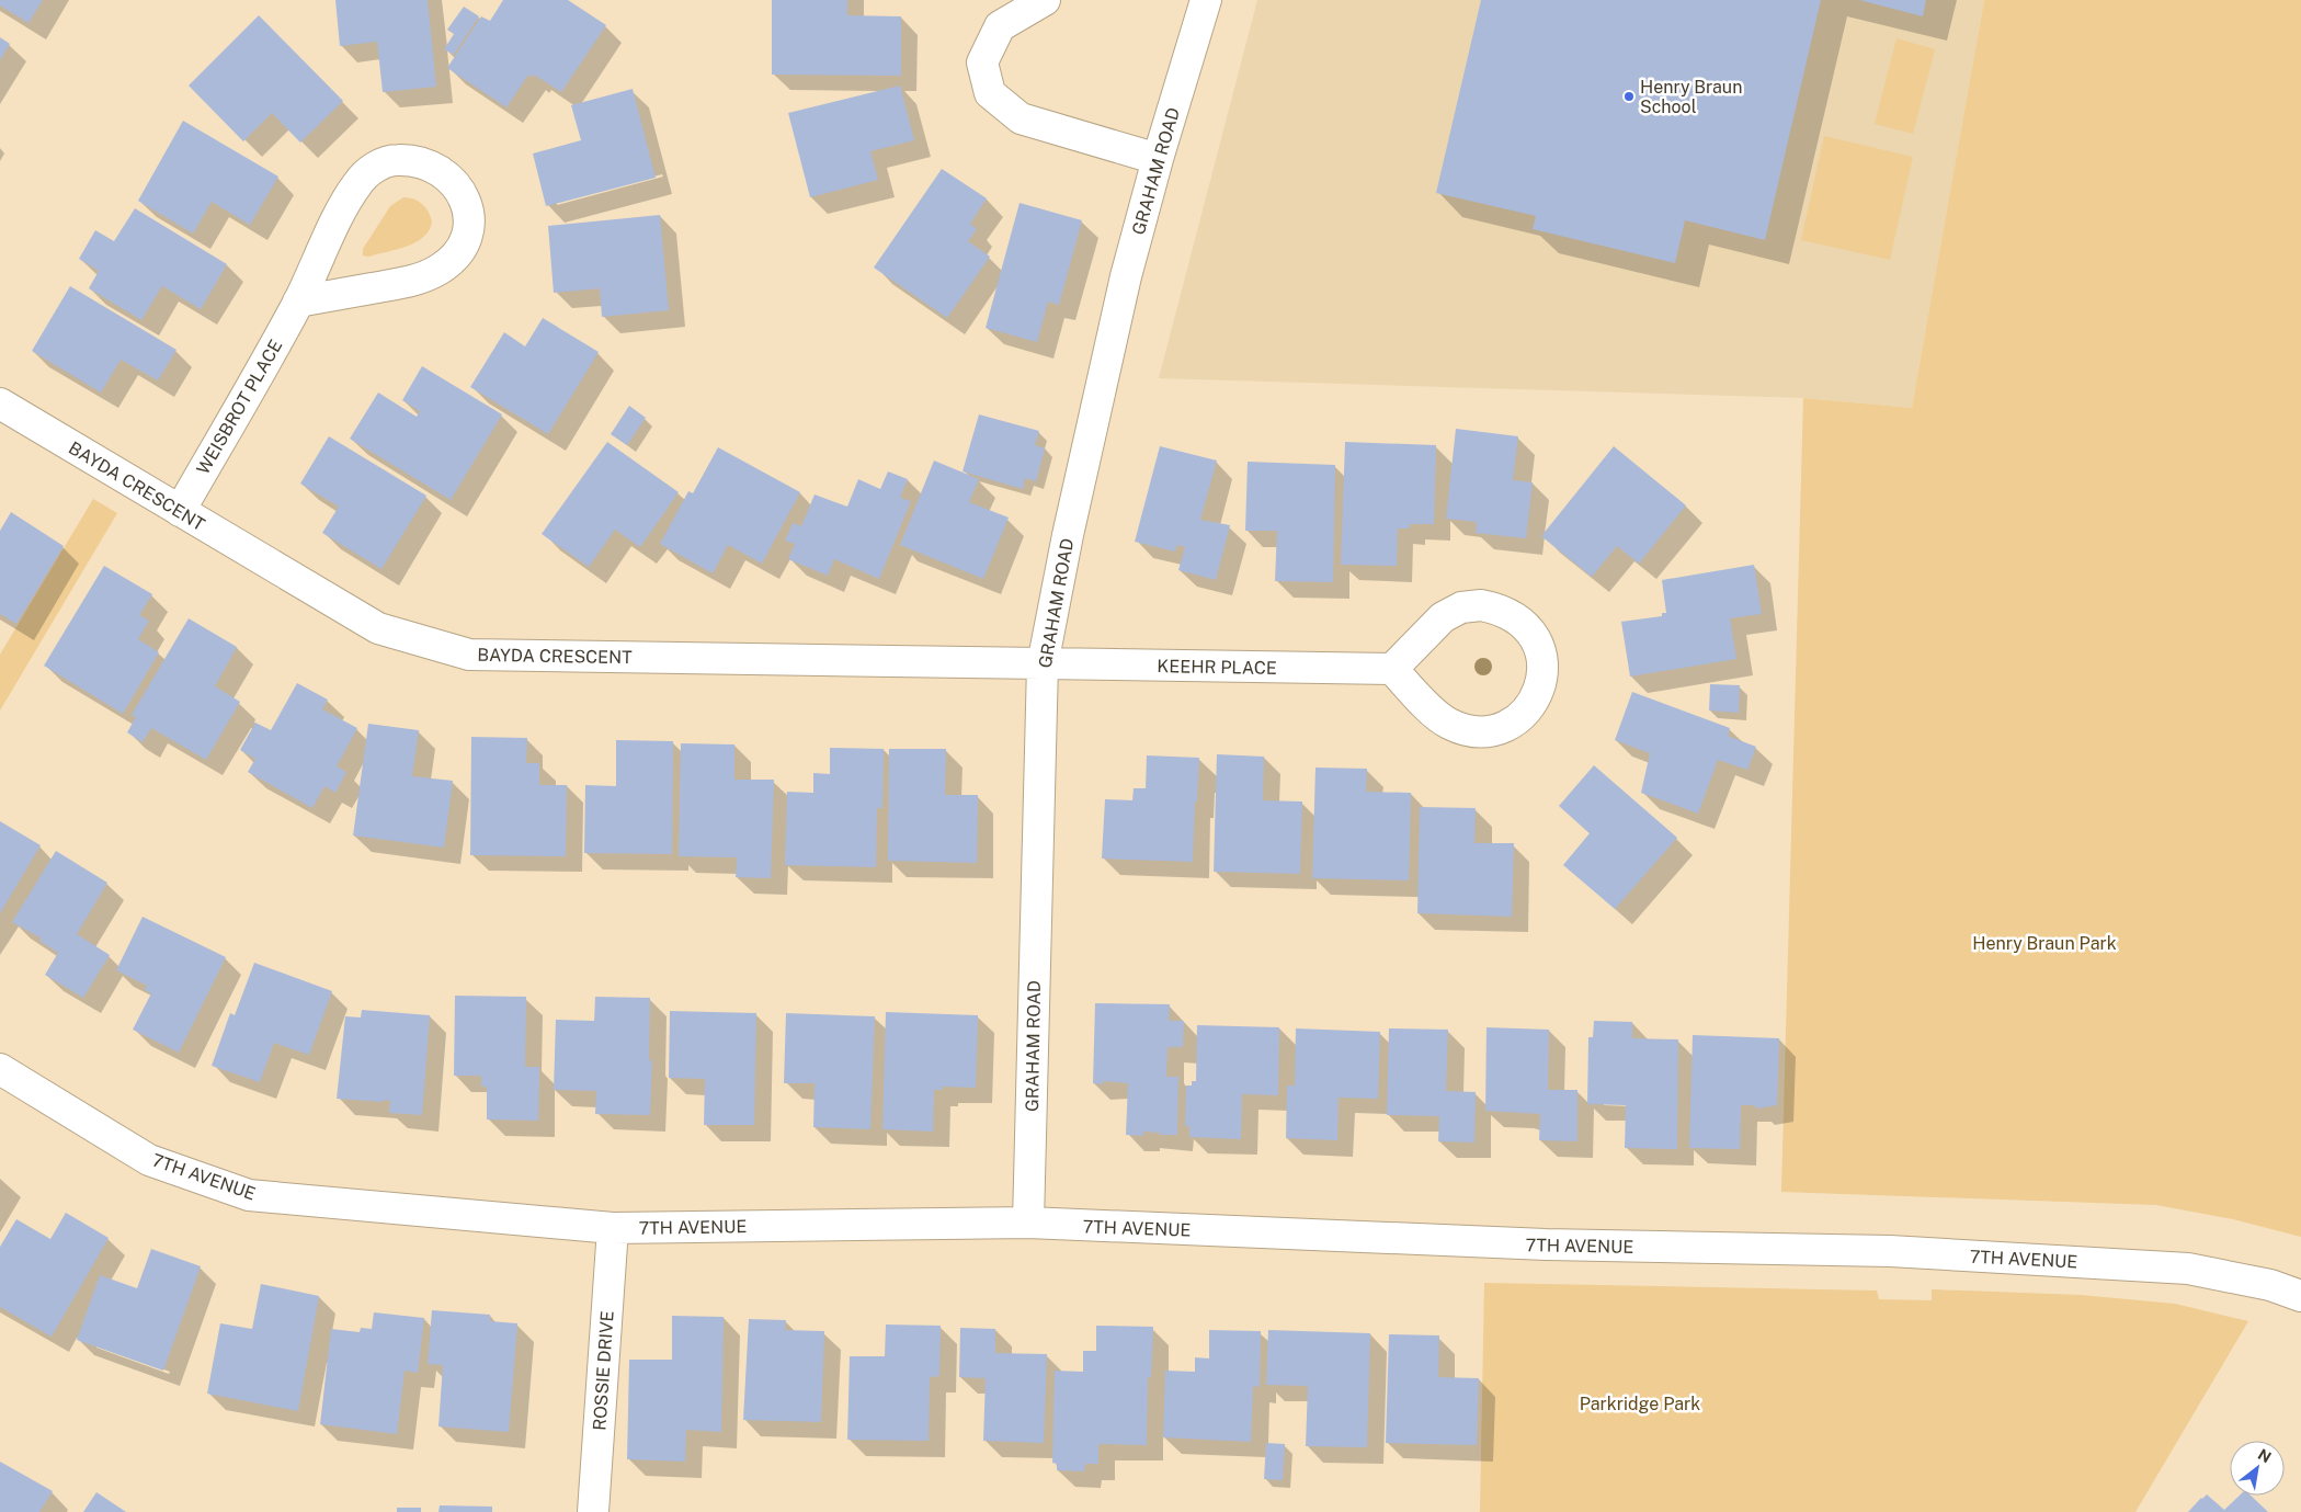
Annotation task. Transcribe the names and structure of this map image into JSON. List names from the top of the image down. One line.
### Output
{"streets":{"street":["GRAHAM ROAD","WEISBROT PLACE","BAYDA CRESCENT","KEEHR PLACE","7TH AVENUE","ROSSIE DRIVE"]},"crossings":[["GRAHAM ROAD","BAYDA CRESCENT"],["GRAHAM ROAD","KEEHR PLACE"],["GRAHAM ROAD","7TH AVENUE"],["WEISBROT PLACE","BAYDA CRESCENT"],["BAYDA CRESCENT","KEEHR PLACE"],["7TH AVENUE","ROSSIE DRIVE"]],"parks":["Henry Braun Park","Parkridge Park"],"places":["Henry Braun School"],"north":"top right"}
